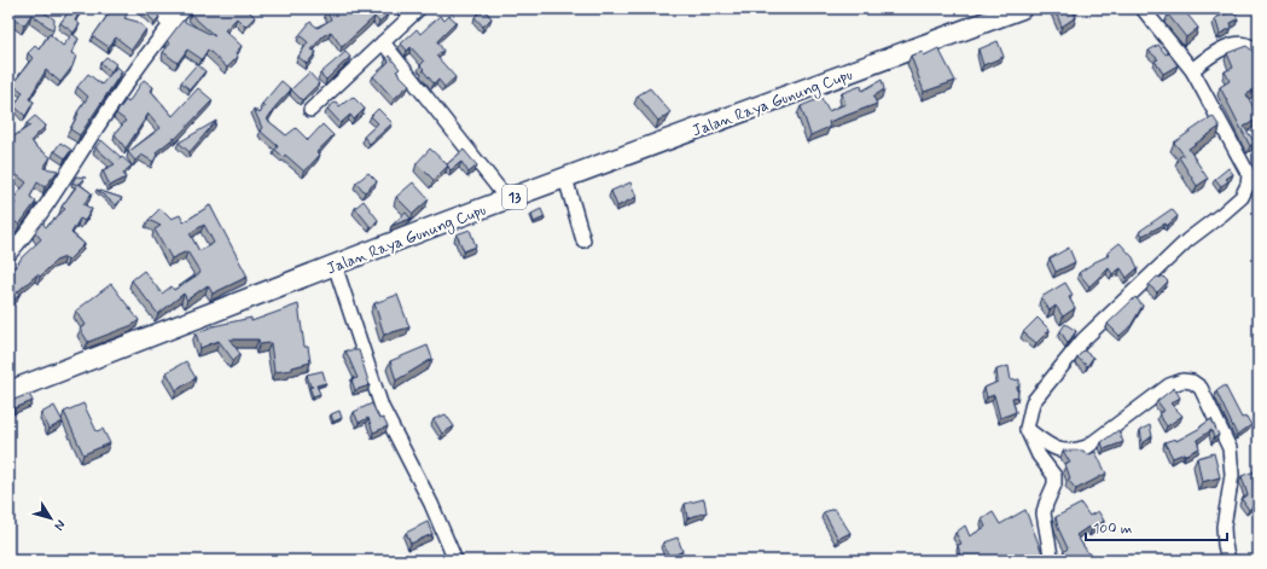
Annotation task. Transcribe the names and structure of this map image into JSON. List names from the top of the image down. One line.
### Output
{"streets":{"highway":["Jalan Raya Gunung Cupu","13"]},"scale_bar":"100 m","north":"bottom right"}
